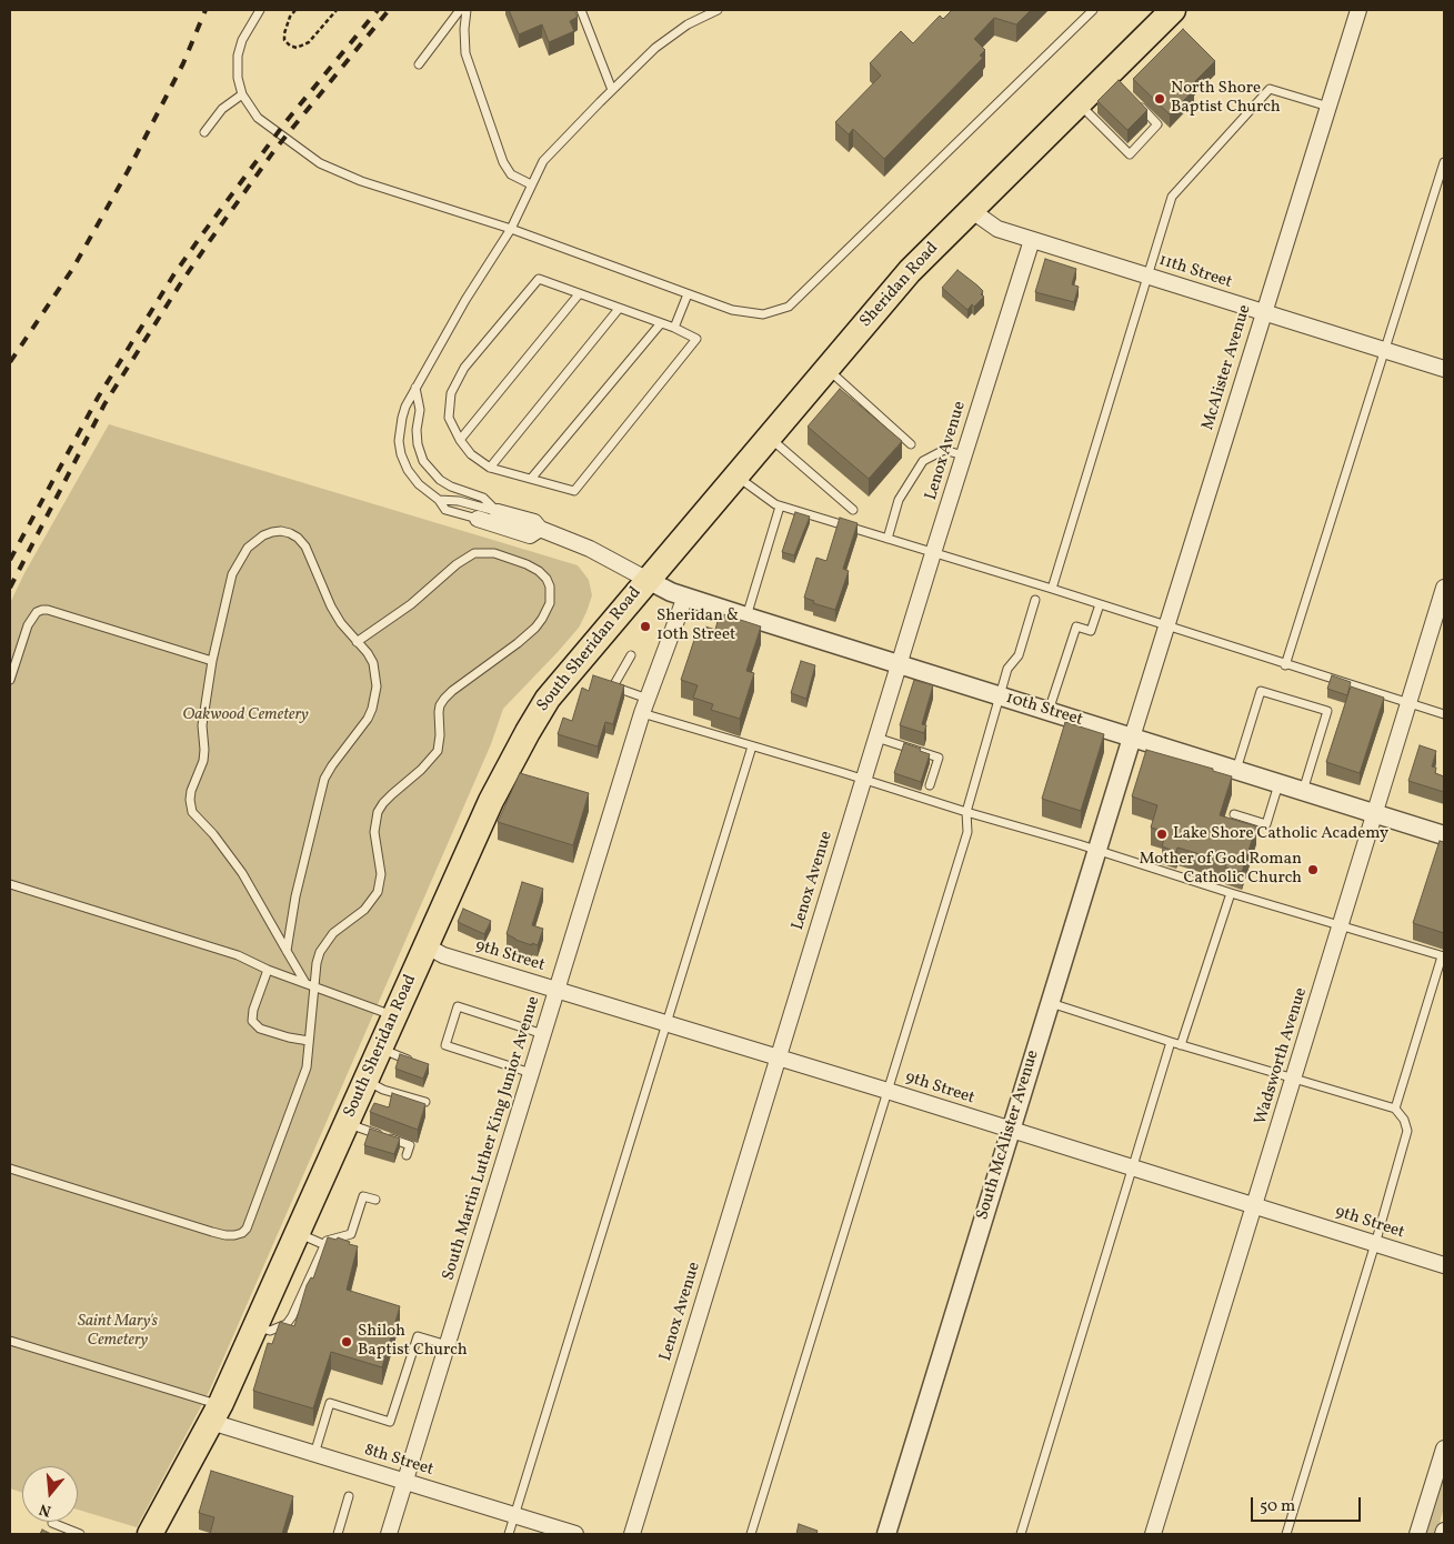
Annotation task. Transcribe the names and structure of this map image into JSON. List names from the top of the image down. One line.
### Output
{"streets":{"highway":["Sheridan Road","South Sheridan Road"],"street":["11th Street","McAlister Avenue","Lenox Avenue","10th Street","9th Street","Wadsworth Avenue","South McAlister Avenue","South Martin Luther King Junior Avenue","8th Street"]},"crossings":[["11th Street","Sheridan Road"],["11th Street","McAlister Avenue"],["11th Street","Lenox Avenue"],["Sheridan Road","South Sheridan Road"],["Sheridan Road","10th Street"],["McAlister Avenue","10th Street"],["McAlister Avenue","South McAlister Avenue"],["Lenox Avenue","10th Street"],["Lenox Avenue","9th Street"],["South Sheridan Road","10th Street"],["South Sheridan Road","9th Street"],["South Sheridan Road","8th Street"],["10th Street","Wadsworth Avenue"],["10th Street","South McAlister Avenue"],["10th Street","South Martin Luther King Junior Avenue"],["9th Street","Wadsworth Avenue"],["9th Street","South McAlister Avenue"],["9th Street","South Martin Luther King Junior Avenue"],["South Martin Luther King Junior Avenue","8th Street"]],"parks":["Oakwood Cemetery","Saint Mary's Cemetery"],"places":["North Shore Baptist Church","Sheridan & 10th Street","Lake Shore Catholic Academy","Mother of God Roman Catholic Church","Shiloh Baptist Church"],"scale_bar":"50 m","north":"bottom"}
